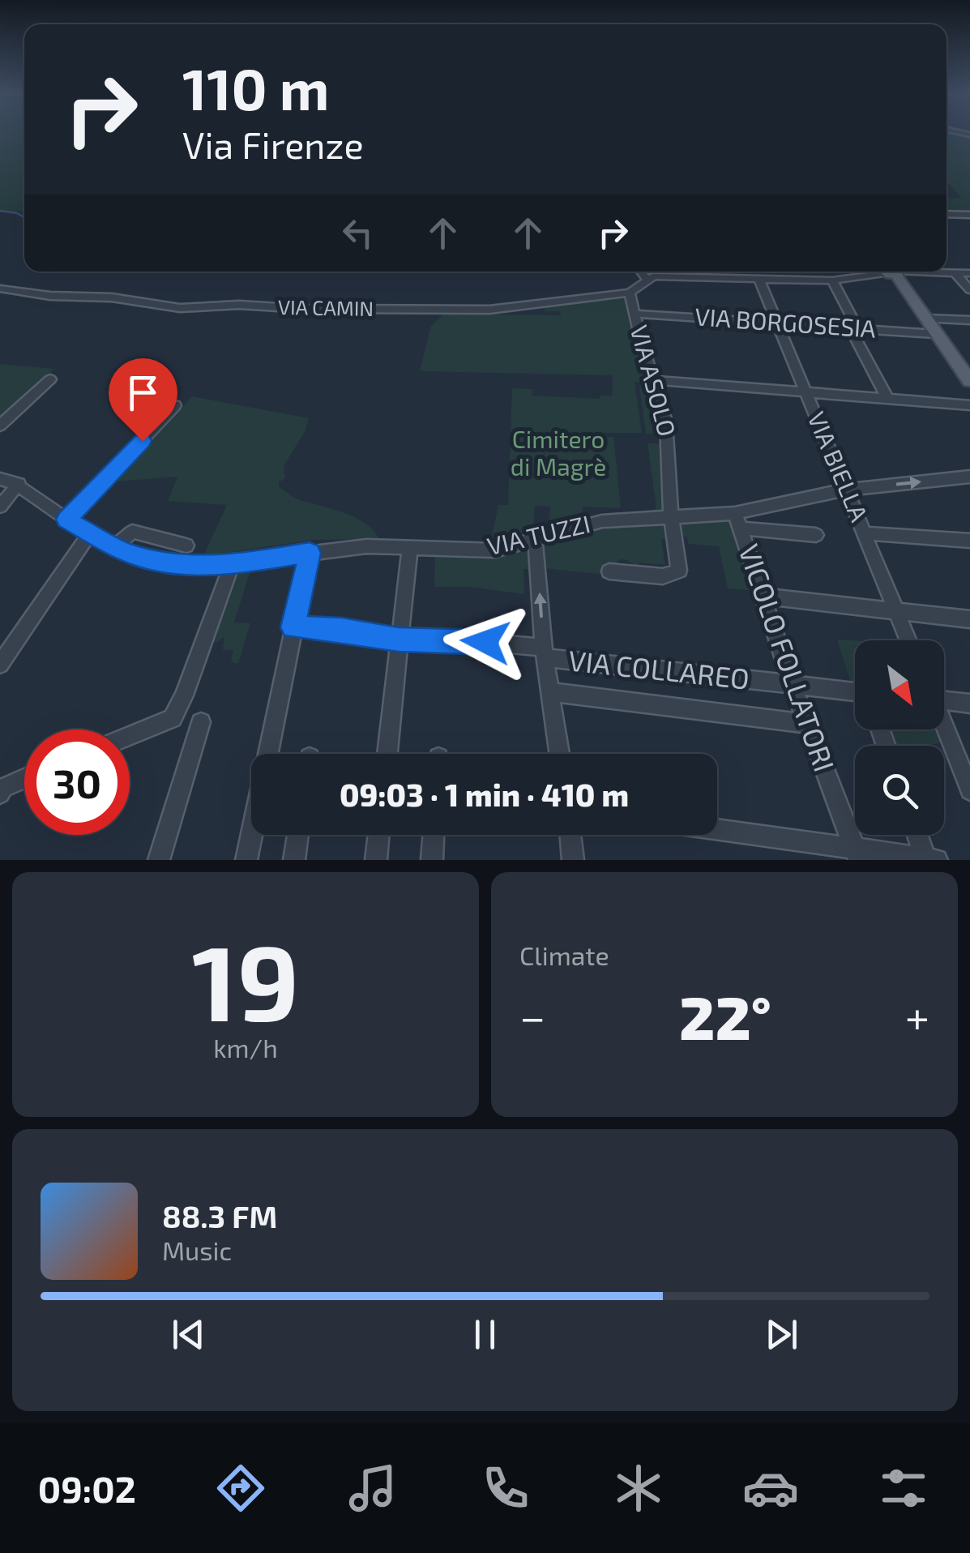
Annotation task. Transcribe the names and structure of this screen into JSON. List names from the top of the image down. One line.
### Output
{"streets":{"street":["VIA CAMIN","VIA BORGOSESIA","VIA ASOLO","VIA BIELLA","VIA TUZZI","VICOLO FOLLATORI","VIA COLLAREO"]},"crossings":[["VIA CAMIN","VIA ASOLO"],["VIA BORGOSESIA","VIA ASOLO"],["VIA BORGOSESIA","VIA BIELLA"],["VIA ASOLO","VIA TUZZI"],["VIA BIELLA","VIA TUZZI"],["VIA TUZZI","VICOLO FOLLATORI"],["VICOLO FOLLATORI","VIA COLLAREO"]],"parks":["Cimitero di Magrè"],"north":"bottom right","page":{"turn":["110 m","Via Firenze"],"limit":"30","trip":"09:03 · 1 min · 410 m","tile":[["19","km/h"],"Climate"],"heat":["−","22°","+"],"song":["88.3 FM","Music"],"tabs":"09:02"}}
